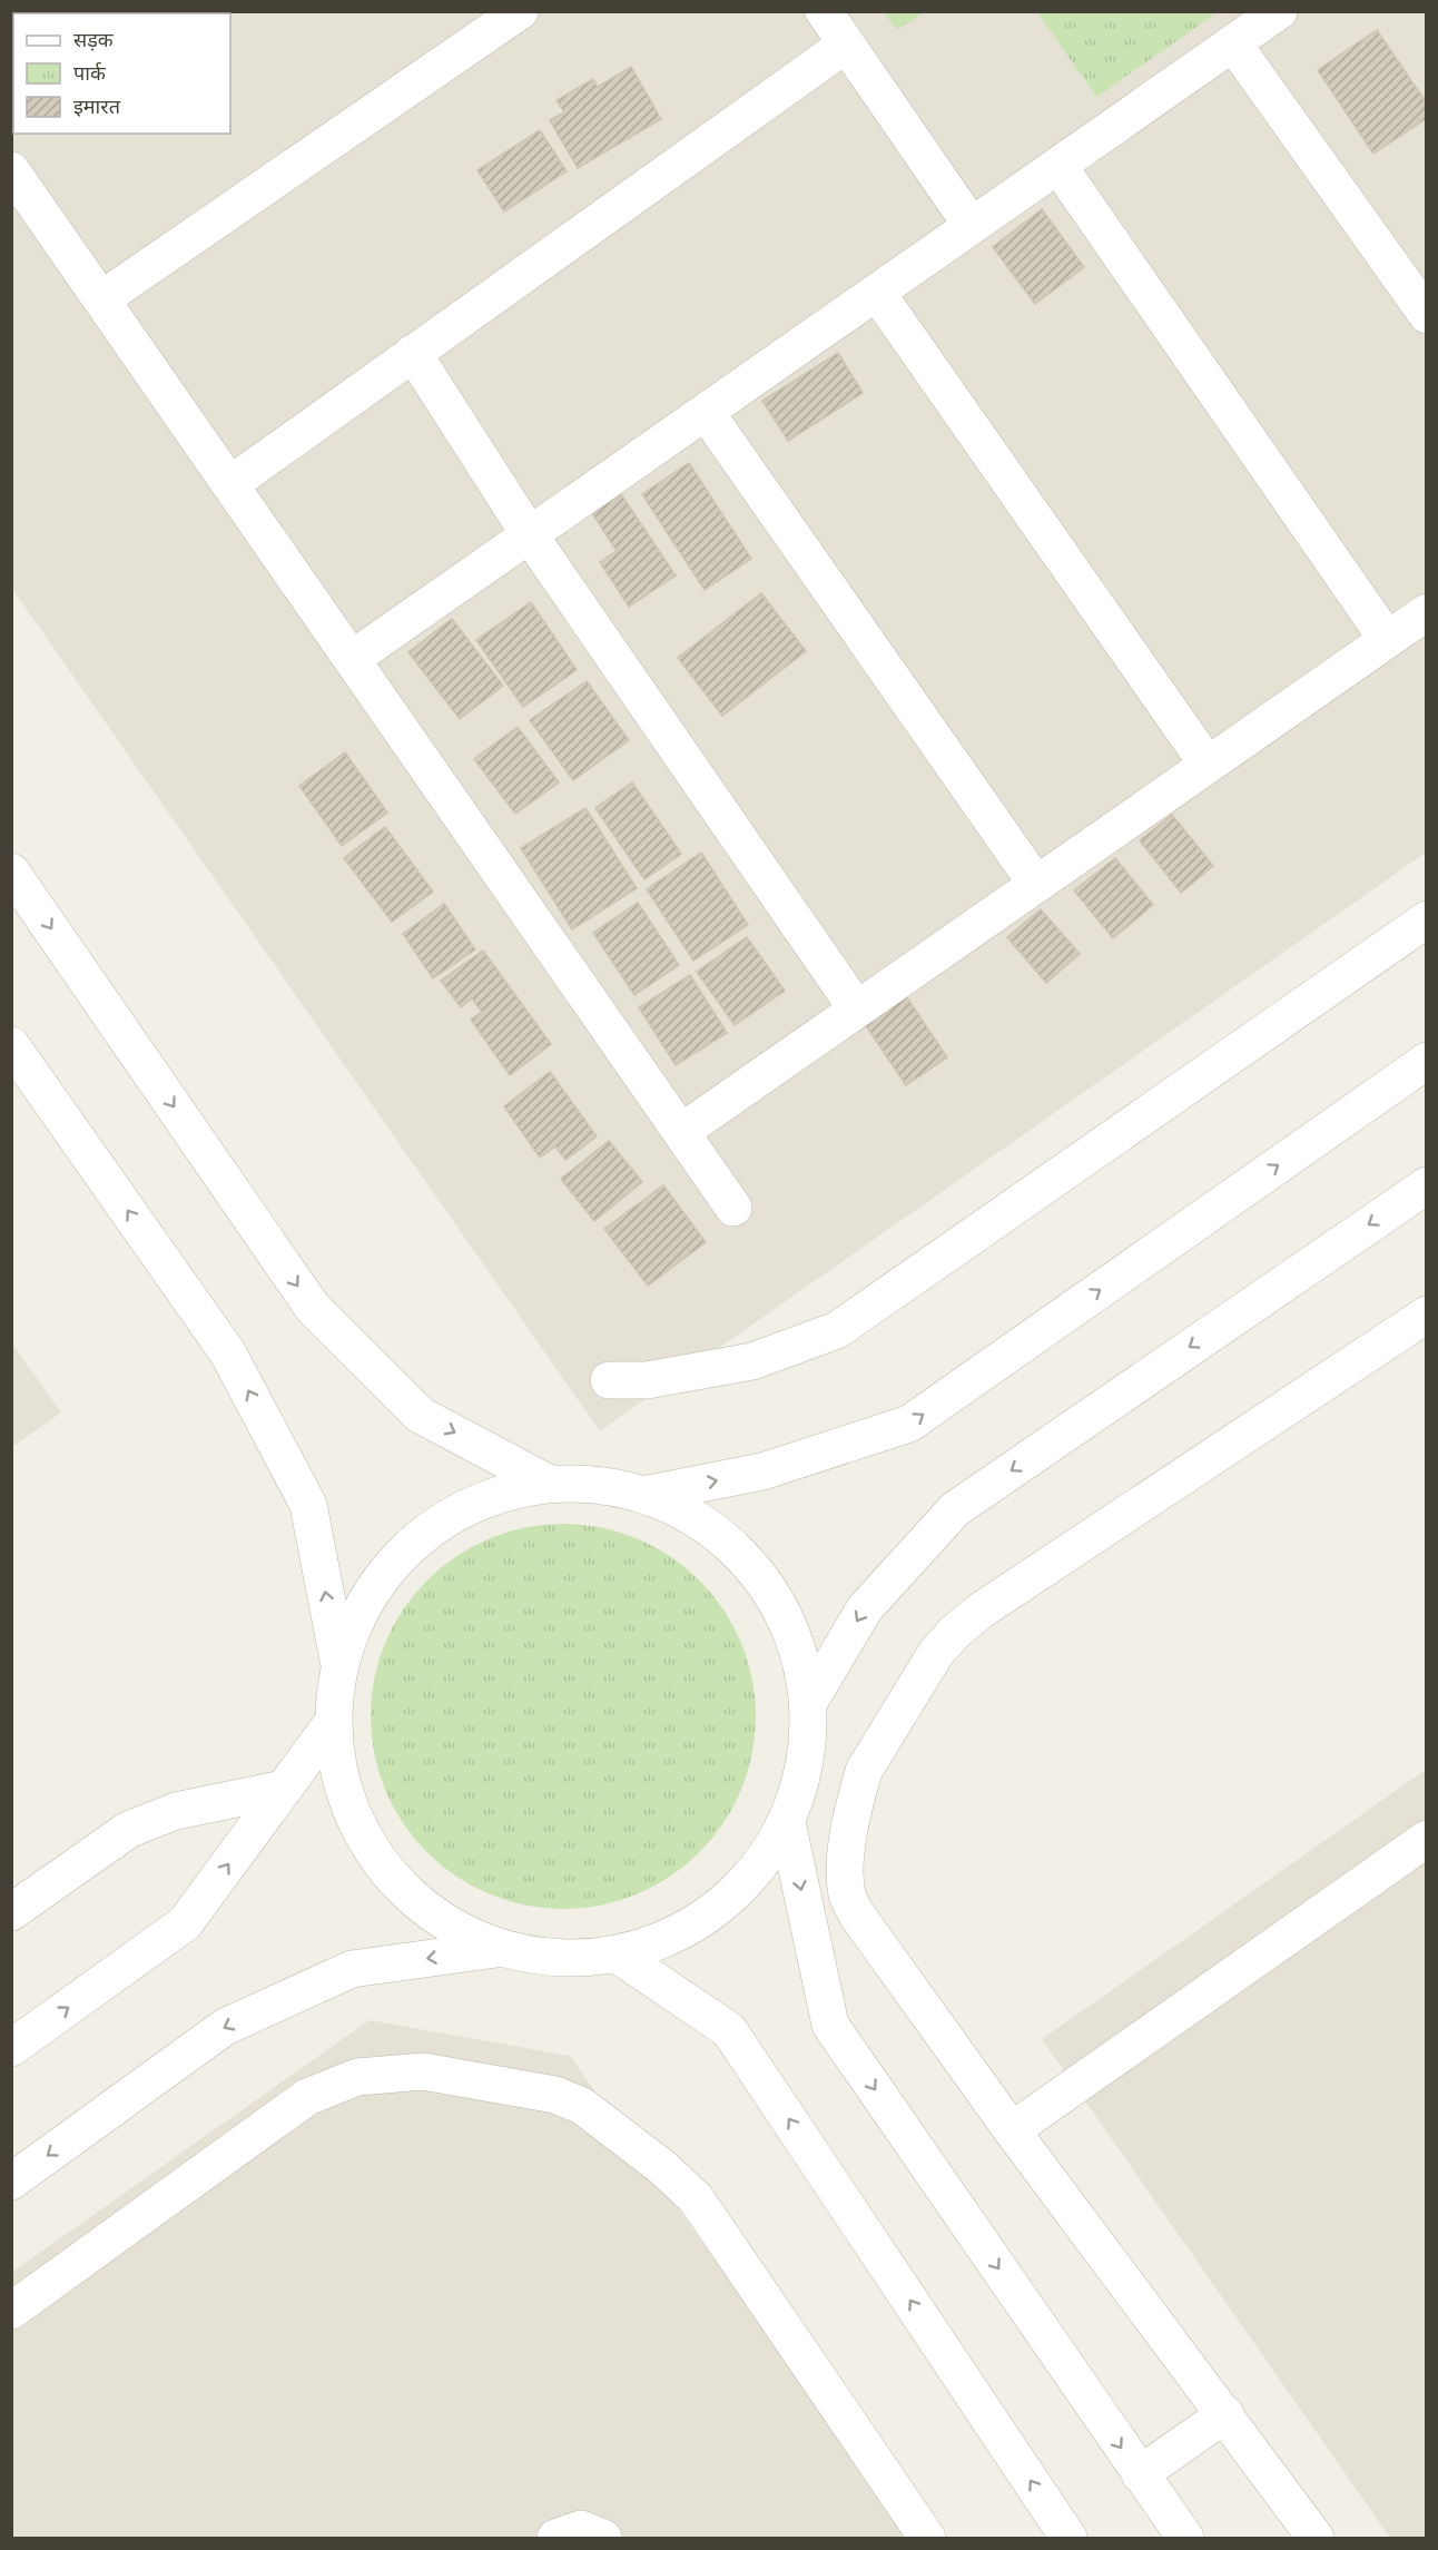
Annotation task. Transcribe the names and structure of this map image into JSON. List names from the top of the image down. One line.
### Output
{"legend":["सड़क","पार्क","इमारत"]}
